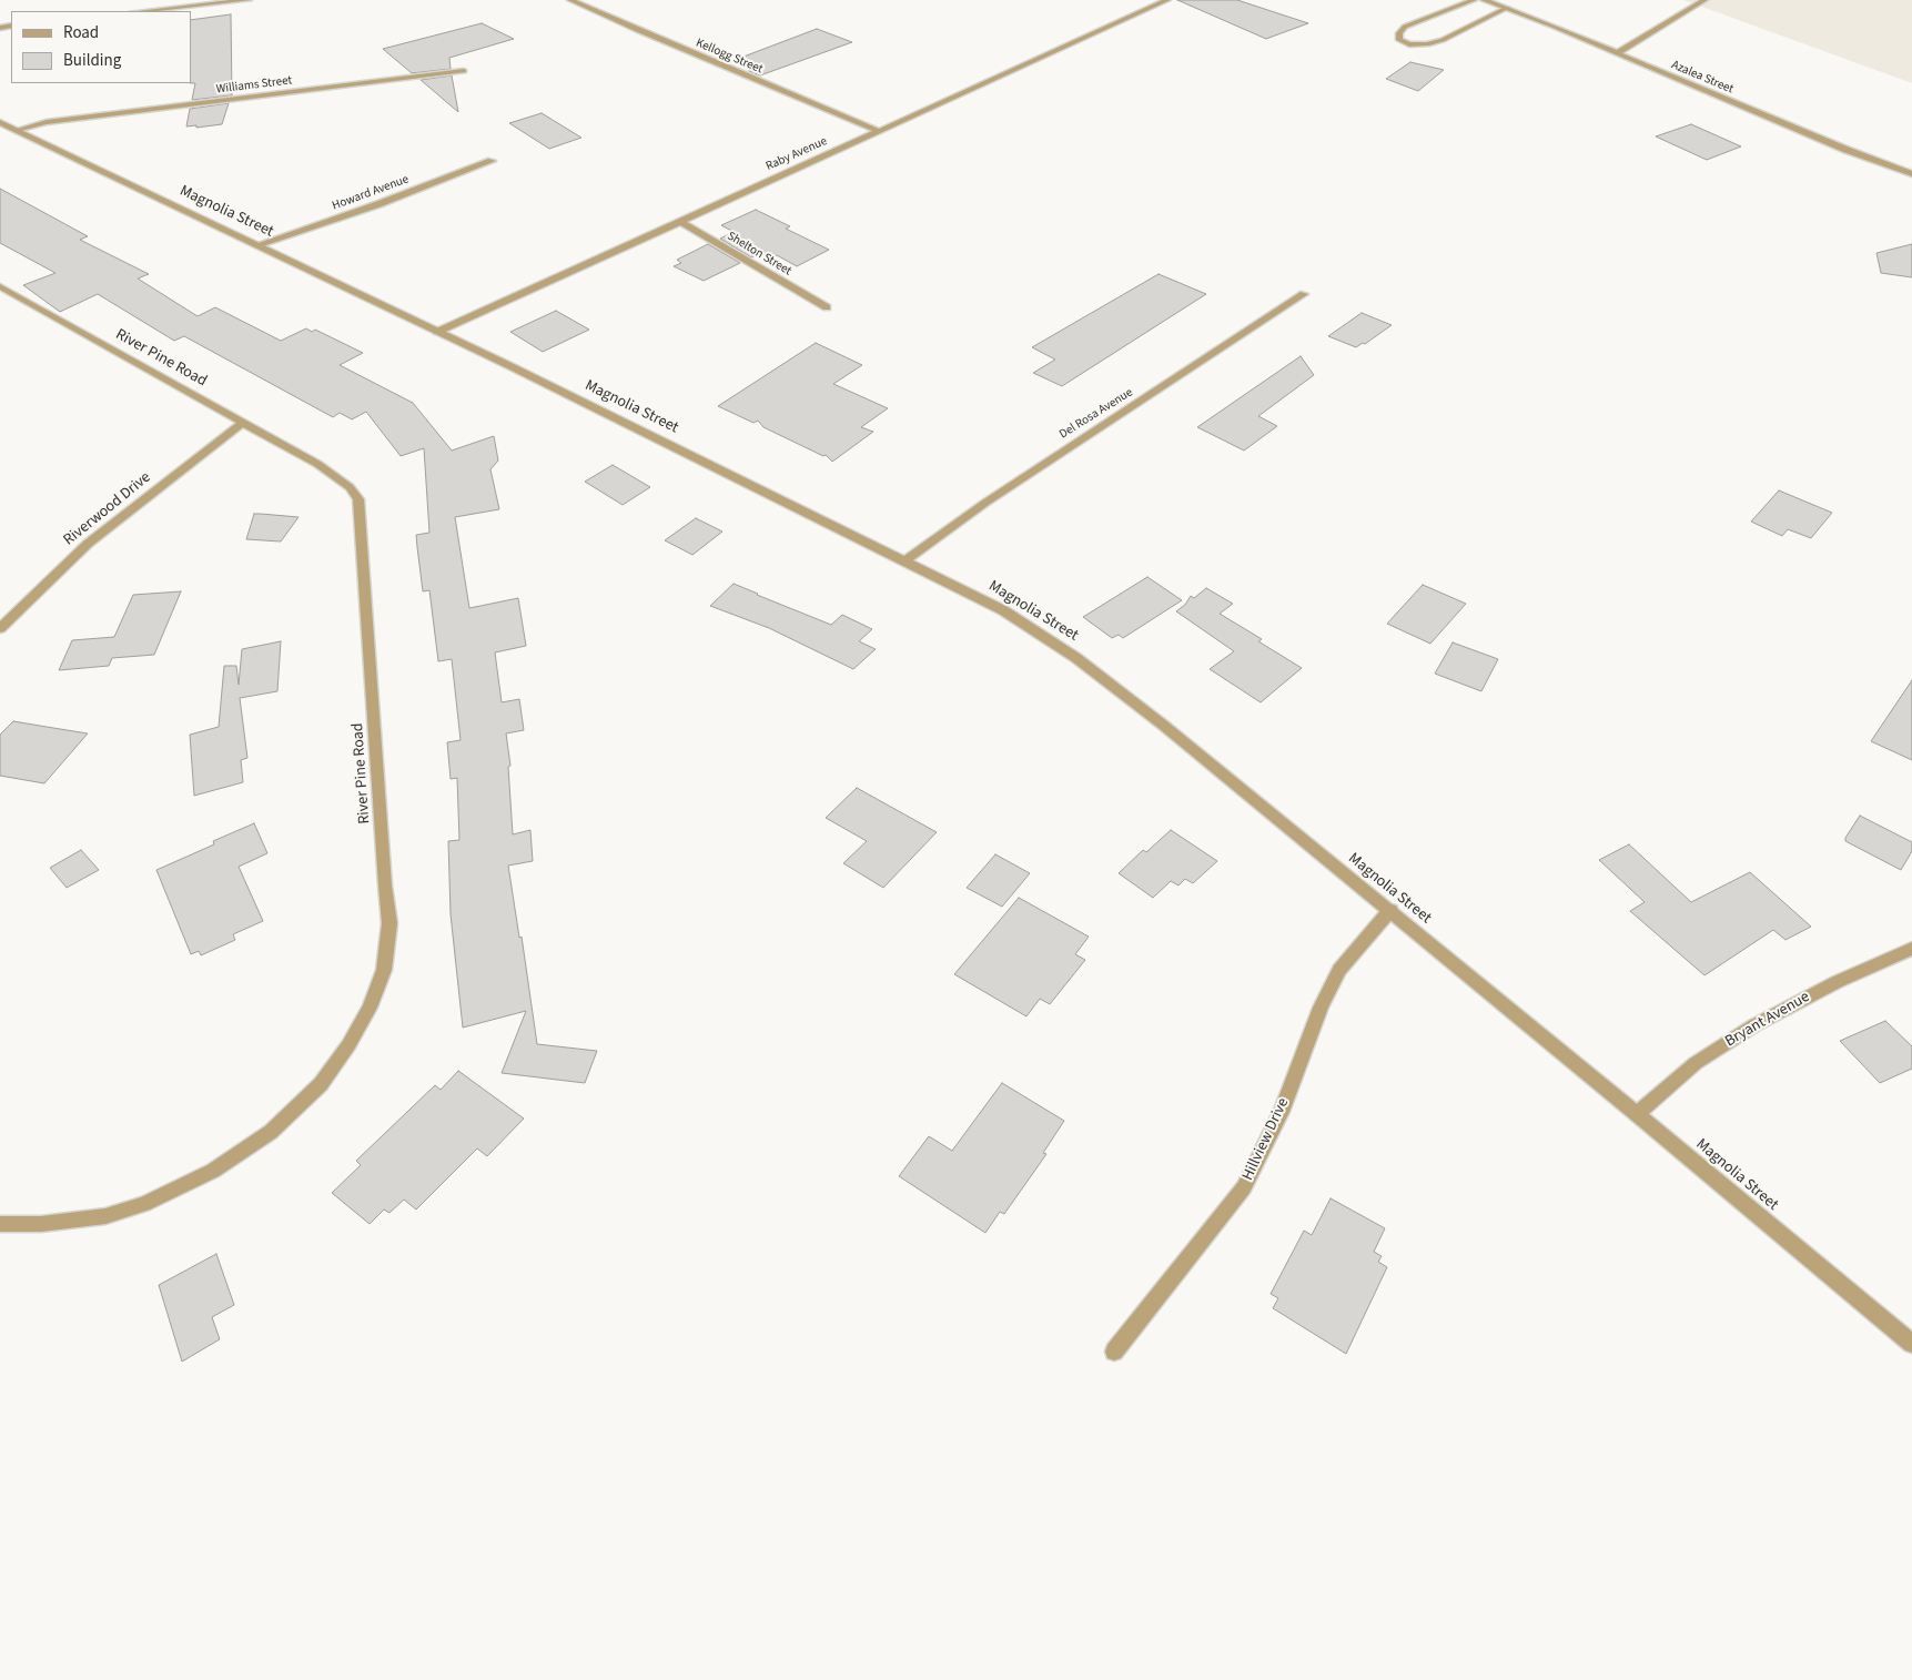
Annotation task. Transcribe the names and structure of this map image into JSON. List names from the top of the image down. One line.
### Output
{"streets":{"street":["Kellogg Street","Azalea Street","Williams Street","Raby Avenue","Howard Avenue","Magnolia Street","Shelton Street","River Pine Road","Del Rosa Avenue","Riverwood Drive","Bryant Avenue","Hillview Drive"]},"crossings":[["Kellogg Street","Raby Avenue"],["Williams Street","Magnolia Street"],["Raby Avenue","Magnolia Street"],["Raby Avenue","Shelton Street"],["Howard Avenue","Magnolia Street"],["Magnolia Street","Del Rosa Avenue"],["Magnolia Street","Bryant Avenue"],["Magnolia Street","Hillview Drive"],["River Pine Road","Riverwood Drive"]],"legend":["Road","Building"]}
